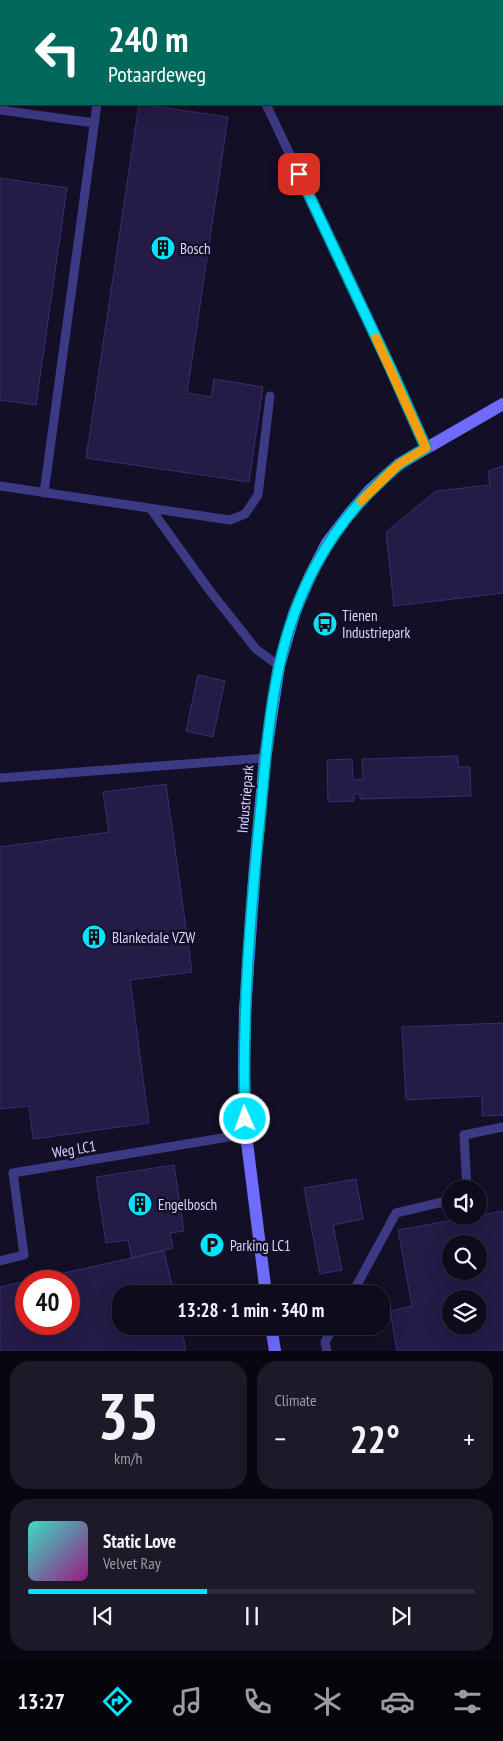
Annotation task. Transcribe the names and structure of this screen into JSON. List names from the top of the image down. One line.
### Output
{"streets":{"street":["Industriepark"],"lane":["Weg LC1"]},"crossings":[["Industriepark","Weg LC1"]],"places":{"building":["Bosch","Blankedale VZW","Engelbosch"],"bus stop":["Tienen Industriepark"],"parking":["Parking LC1"]},"page":{"turn":["240 m","Potaardeweg"],"limit":"40","trip":"13:28 · 1 min · 340 m","tile":[["35","km/h"],"Climate"],"heat":["−","22°","+"],"song":["Static Love","Velvet Ray"],"tabs":"13:27"}}
